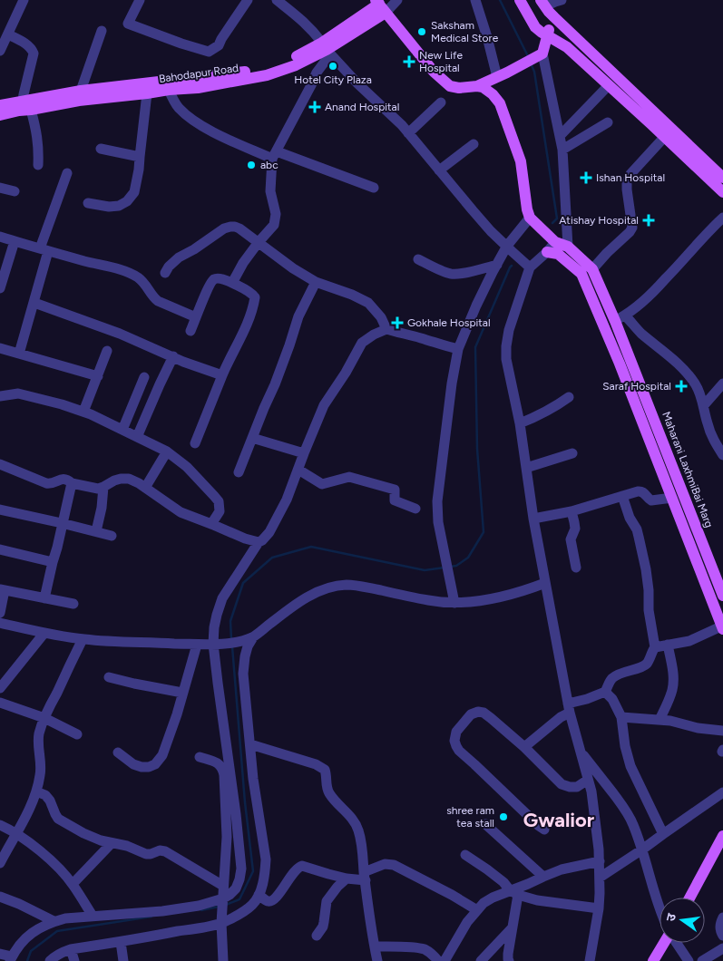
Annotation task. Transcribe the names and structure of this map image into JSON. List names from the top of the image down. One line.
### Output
{"streets":{"main road":["Bahodapur Road","Maharani LaxhmiBai Marg"]},"districts":["Gwalior"],"places":{"other":["Saksham Medical Store","Hotel City Plaza","abc","shree ram tea stall"],"health":["New Life Hospital","Anand Hospital","Ishan Hospital","Atishay Hospital","Gokhale Hospital","Saraf Hospital"]},"north":"left"}
